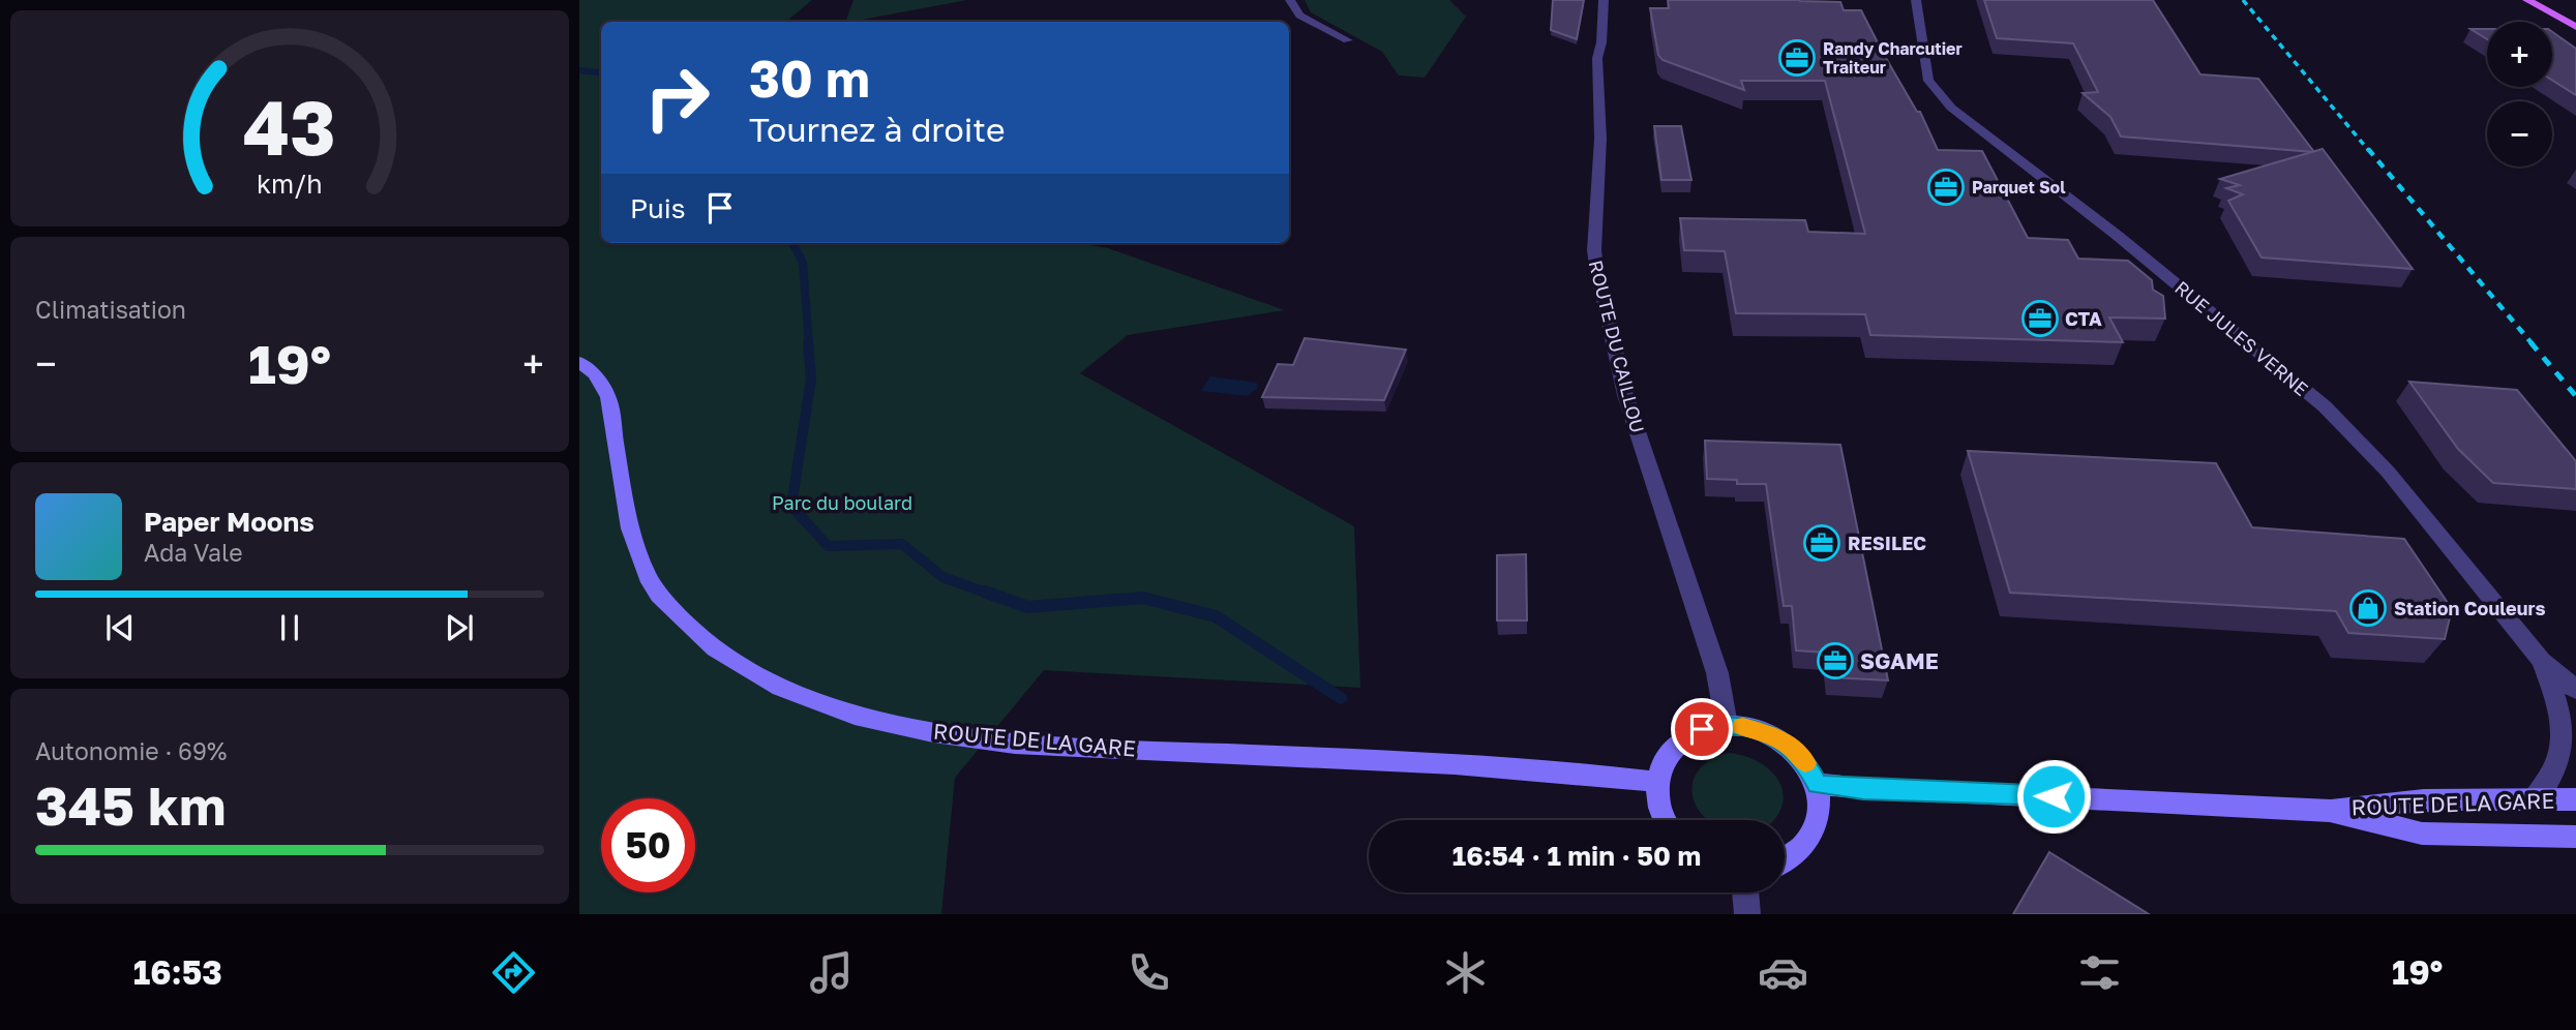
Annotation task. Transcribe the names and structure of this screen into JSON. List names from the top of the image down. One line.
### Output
{"streets":{"main road":["ROUTE DE LA GARE"],"street":["RUE JULES VERNE","ROUTE DU CAILLOU"]},"parks":["Parc du boulard"],"places":{"office":["Randy Charcutier Traiteur","Parquet Sol","CTA","RESILEC","SGAME"],"shop":["Station Couleurs"]},"page":{"map_buttons":["+","−"],"turn":["30 m","Tournez à droite"],"then":"Puis","tile":["Climatisation",["Autonomie · 69%","345 km"]],"heat":["−","19°","+"],"song":["Paper Moons","Ada Vale"],"limit":"50","trip":"16:54 · 1 min · 50 m","tabs":["16:53","19°"],"gauge":["43","km/h"]}}
